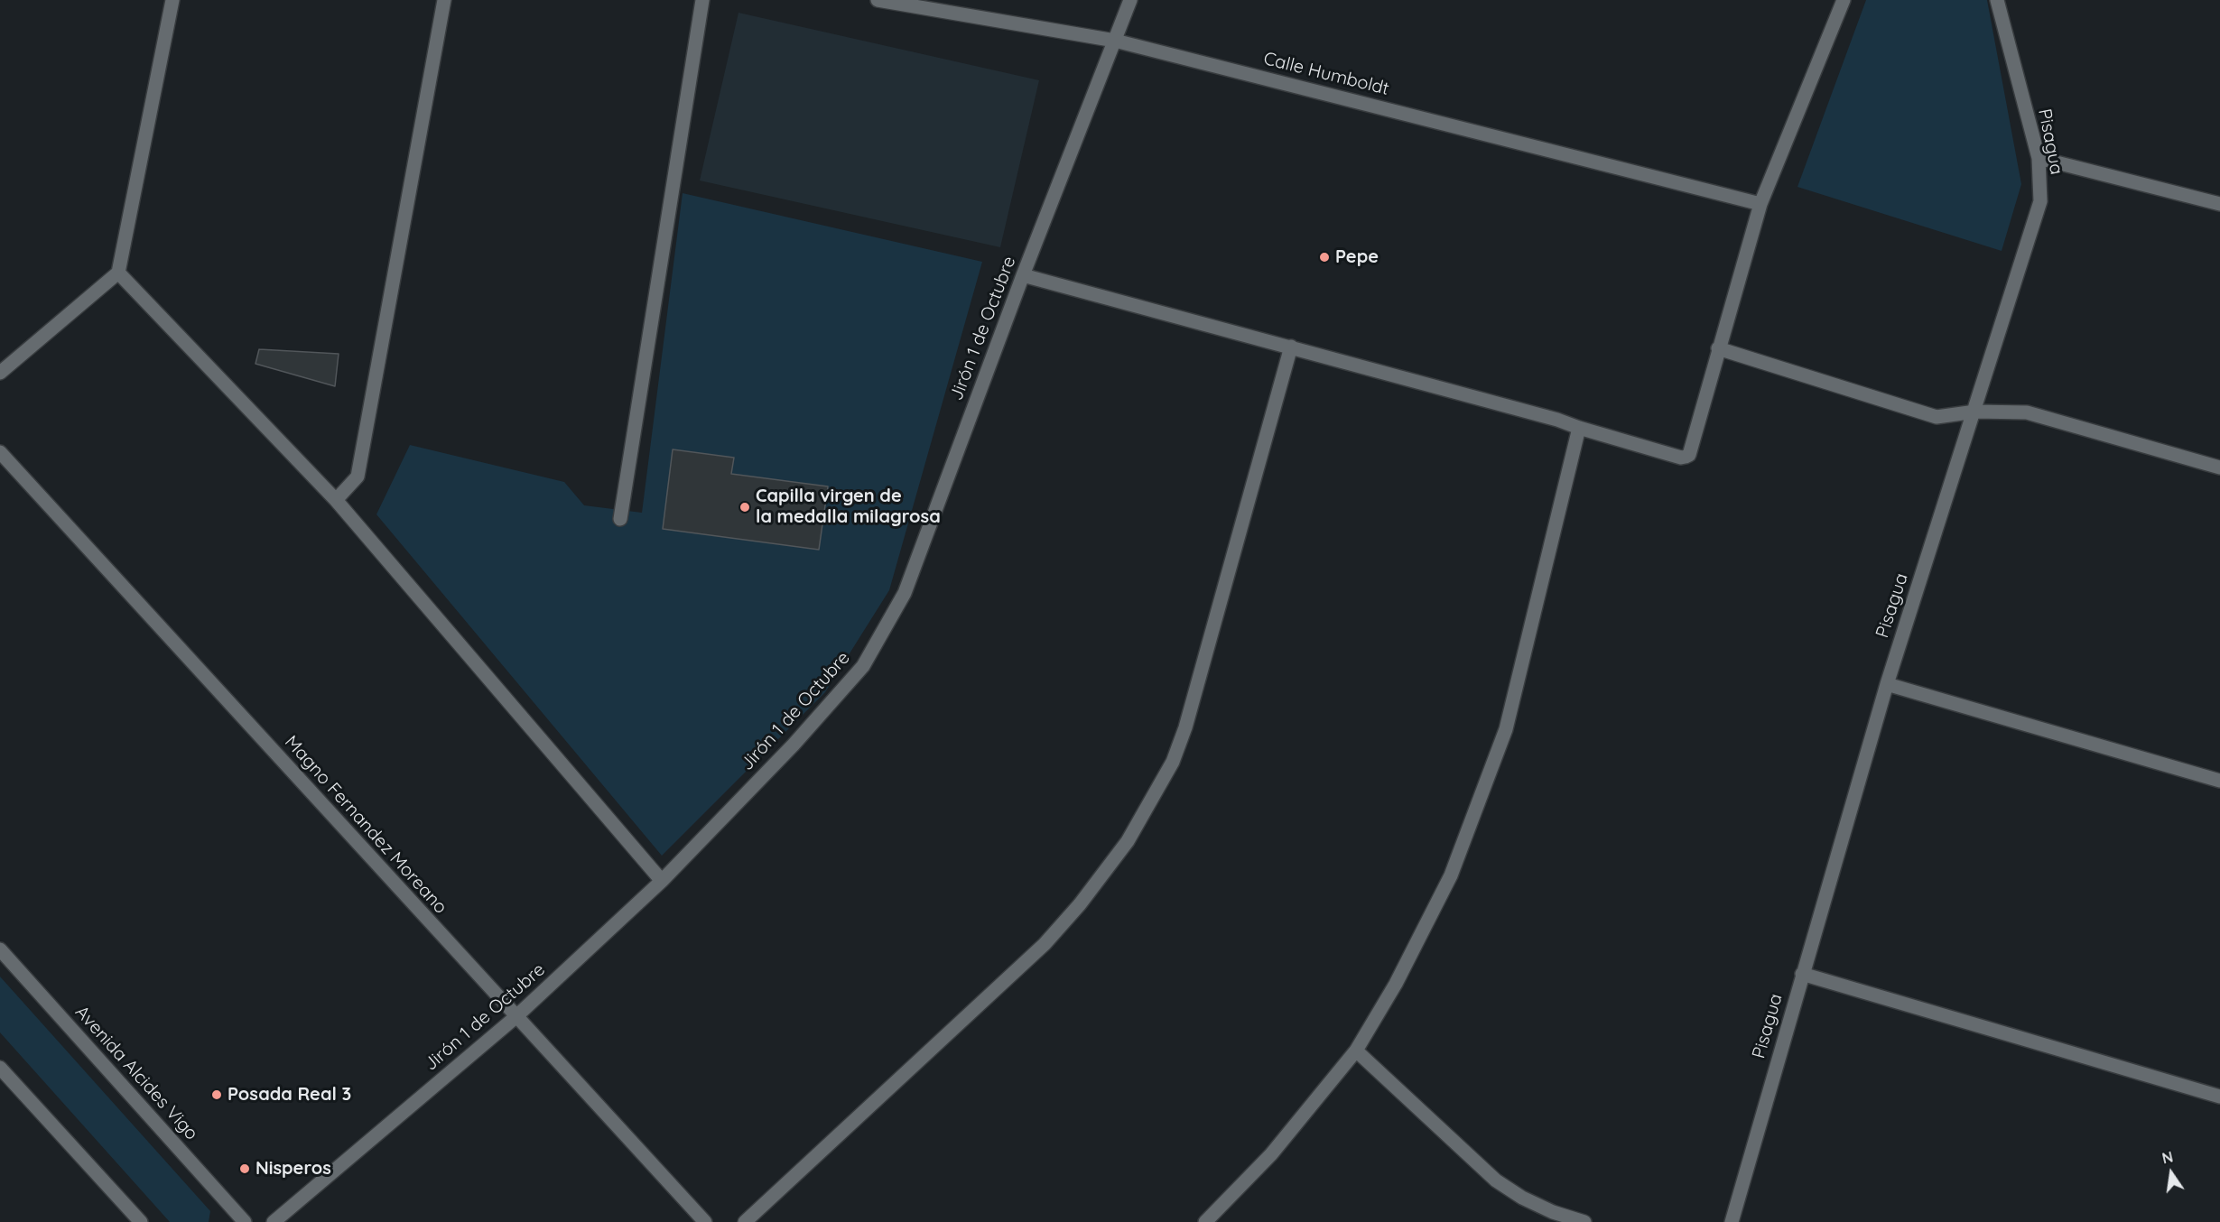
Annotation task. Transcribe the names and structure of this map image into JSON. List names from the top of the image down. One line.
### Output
{"streets":{"street":["Calle Humboldt","Pisagua","Jirón 1 de Octubre","Magno Fernandez Moreano","Avenida Alcides Vigo"]},"crossings":[["Calle Humboldt","Jirón 1 de Octubre"],["Jirón 1 de Octubre","Magno Fernandez Moreano"]],"places":["Pepe","Capilla virgen de la medalla milagrosa","Posada Real 3","Nisperos"],"north":"top"}
